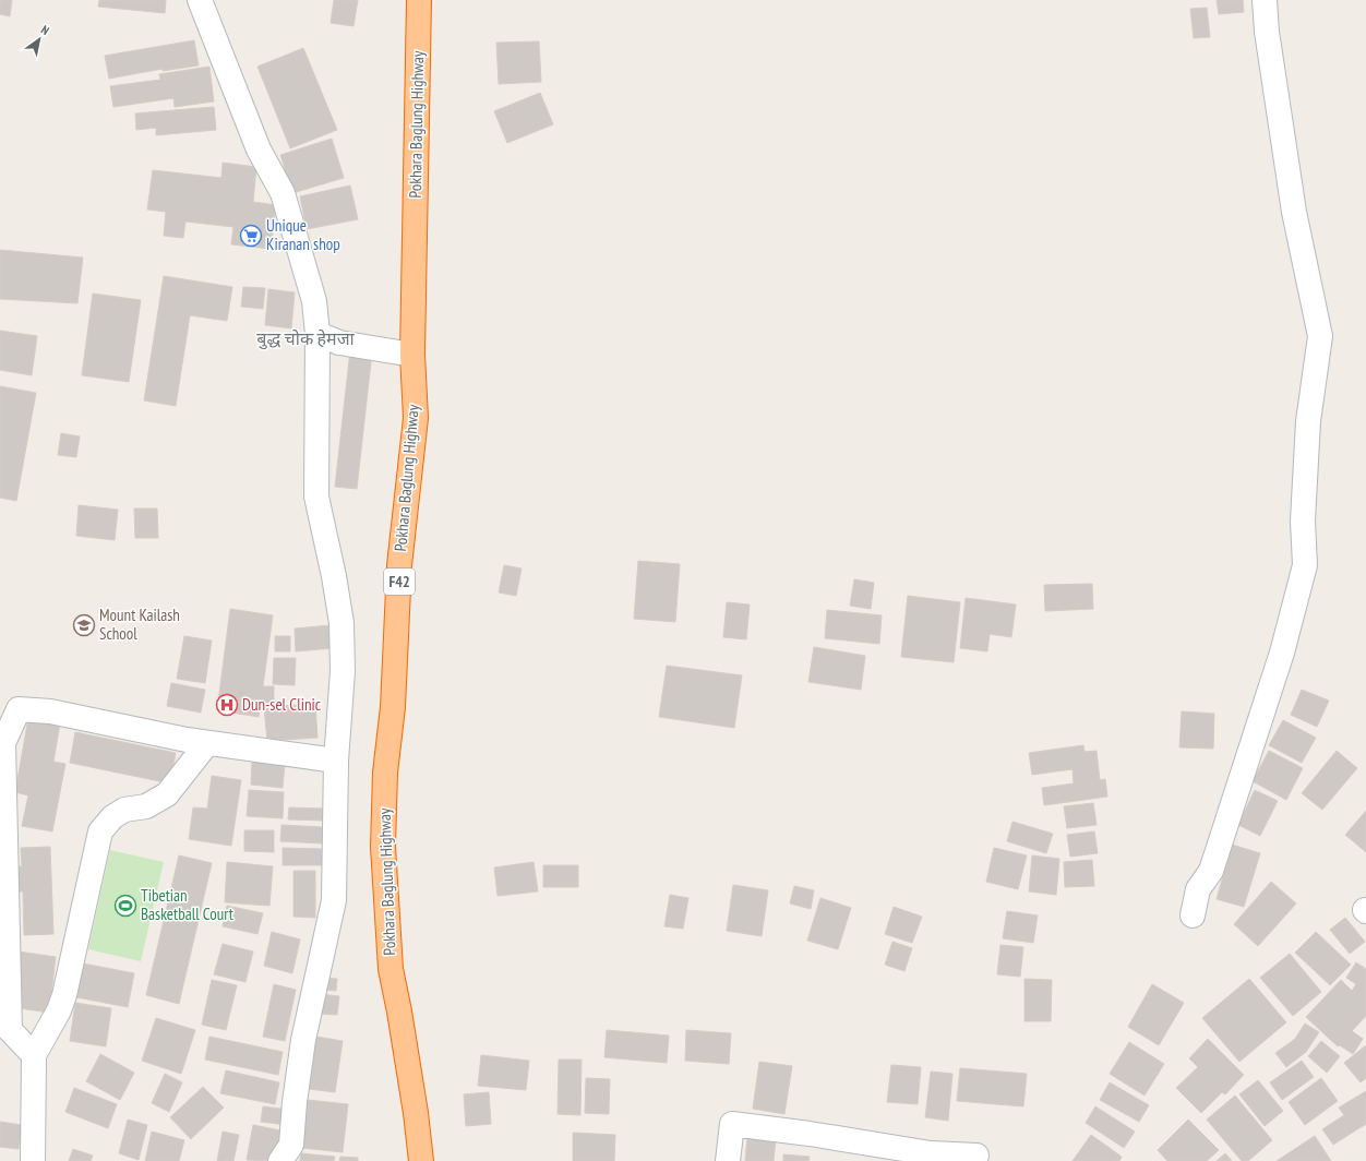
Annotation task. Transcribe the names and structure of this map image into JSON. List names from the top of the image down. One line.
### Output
{"streets":{"highway":["Pokhara Baglung Highway","F42"]},"districts":["बुद्ध चोक हेमजा"],"places":{"supermarket":["Unique Kiranan shop"],"school or university":["Mount Kailash School"],"hospital":["Dun-sel Clinic"],"sports":["Tibetian Basketball Court"]},"north":"top right"}
